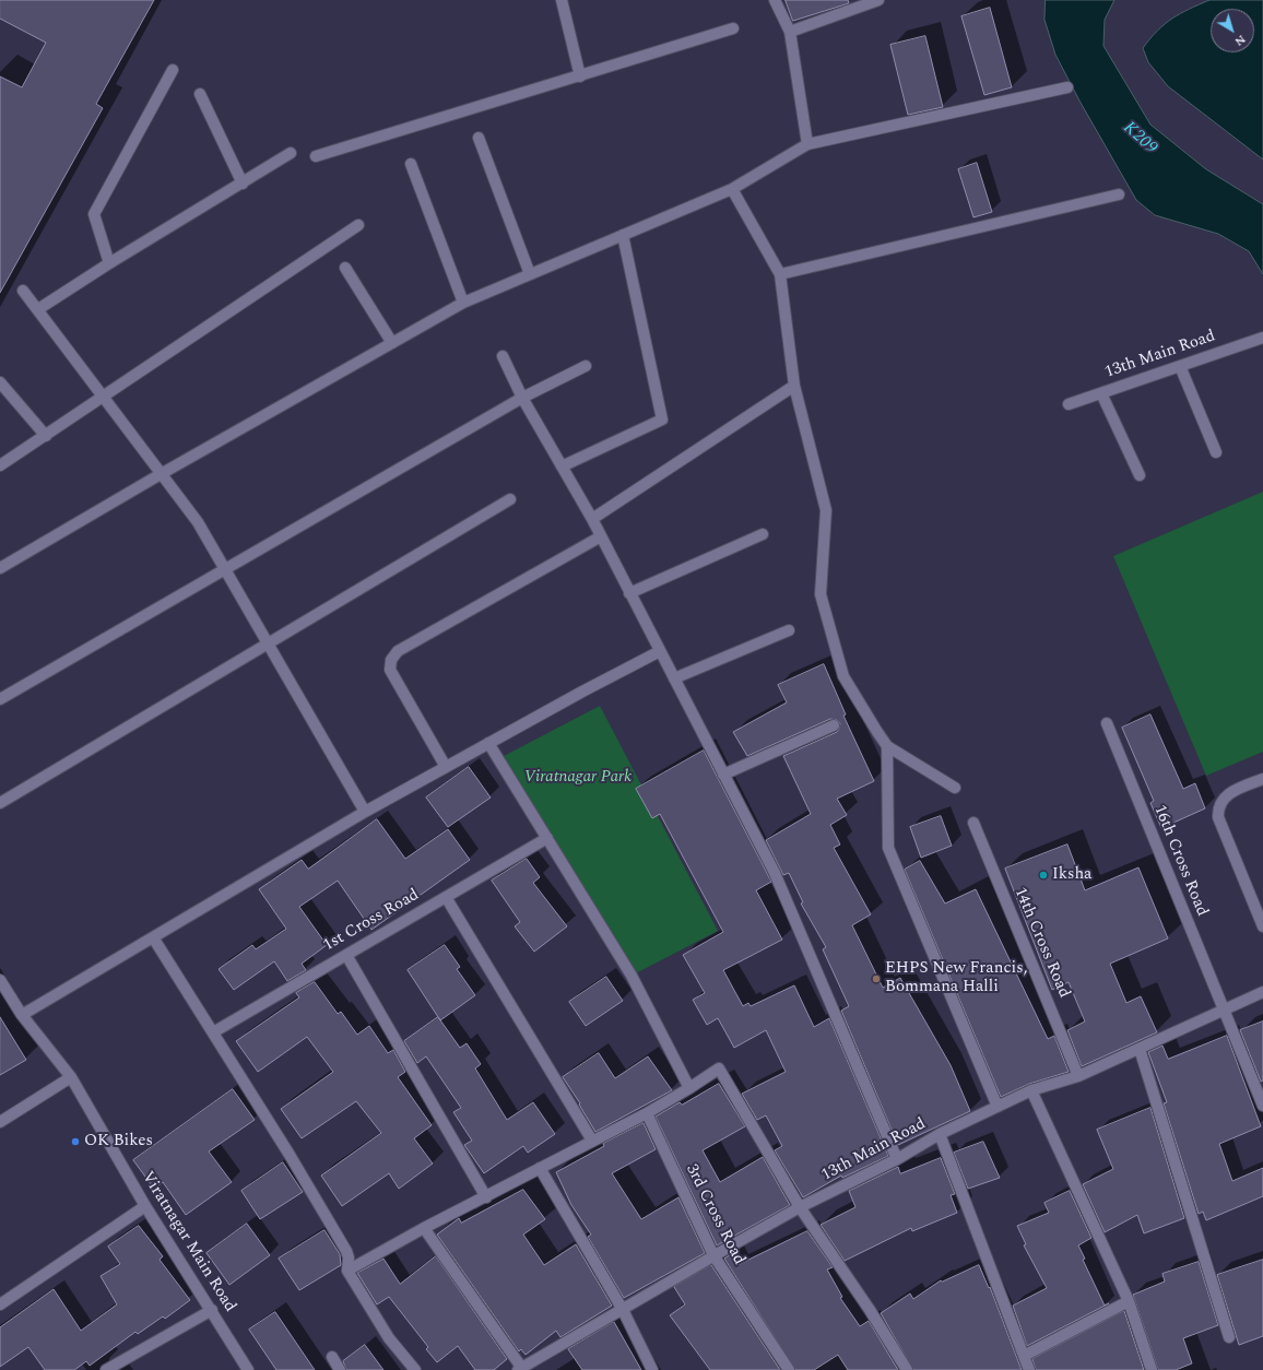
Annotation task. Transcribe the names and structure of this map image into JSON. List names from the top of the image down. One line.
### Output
{"streets":{"street":["13th Main Road","16th Cross Road","1st Cross Road","14th Cross Road","3rd Cross Road","Viratnagar Main Road"]},"crossings":[["13th Main Road","16th Cross Road"],["13th Main Road","14th Cross Road"],["13th Main Road","3rd Cross Road"]],"water":["K209"],"parks":["Viratnagar Park"],"places":["Iksha","EHPS New Francis, Bommana Halli","OK Bikes"],"north":"bottom right"}
